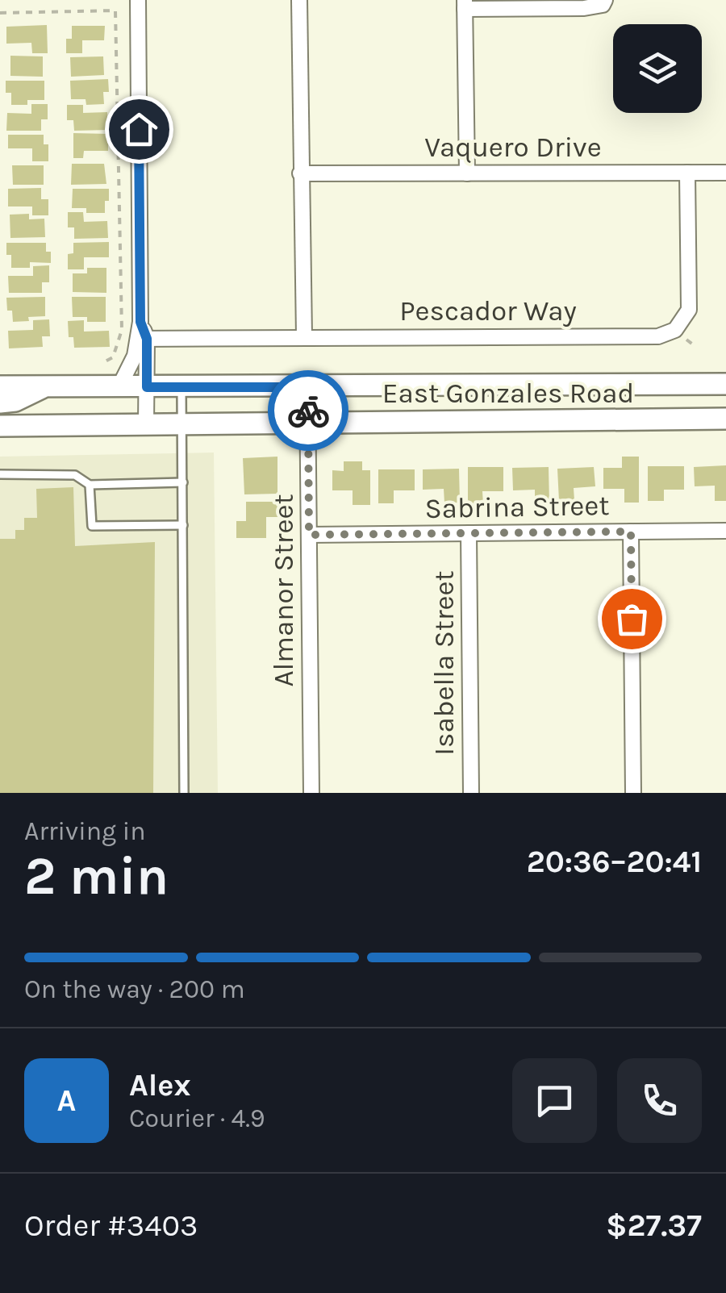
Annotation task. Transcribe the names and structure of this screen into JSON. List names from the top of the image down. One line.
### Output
{"streets":{"main road":["East Gonzales Road"],"street":["Vaquero Drive","Pescador Way","Sabrina Street","Almanor Street","Isabella Street"]},"crossings":[["Vaquero Drive","Pescador Way"],["East Gonzales Road","Almanor Street"],["Sabrina Street","Almanor Street"],["Sabrina Street","Isabella Street"]],"page":{"heading":["2 min","Arriving in","20:36–20:41"],"panel":["Alex","Courier · 4.9","Order #3403","$27.37"],"bar":"On the way · 200 m","round":"A"}}
